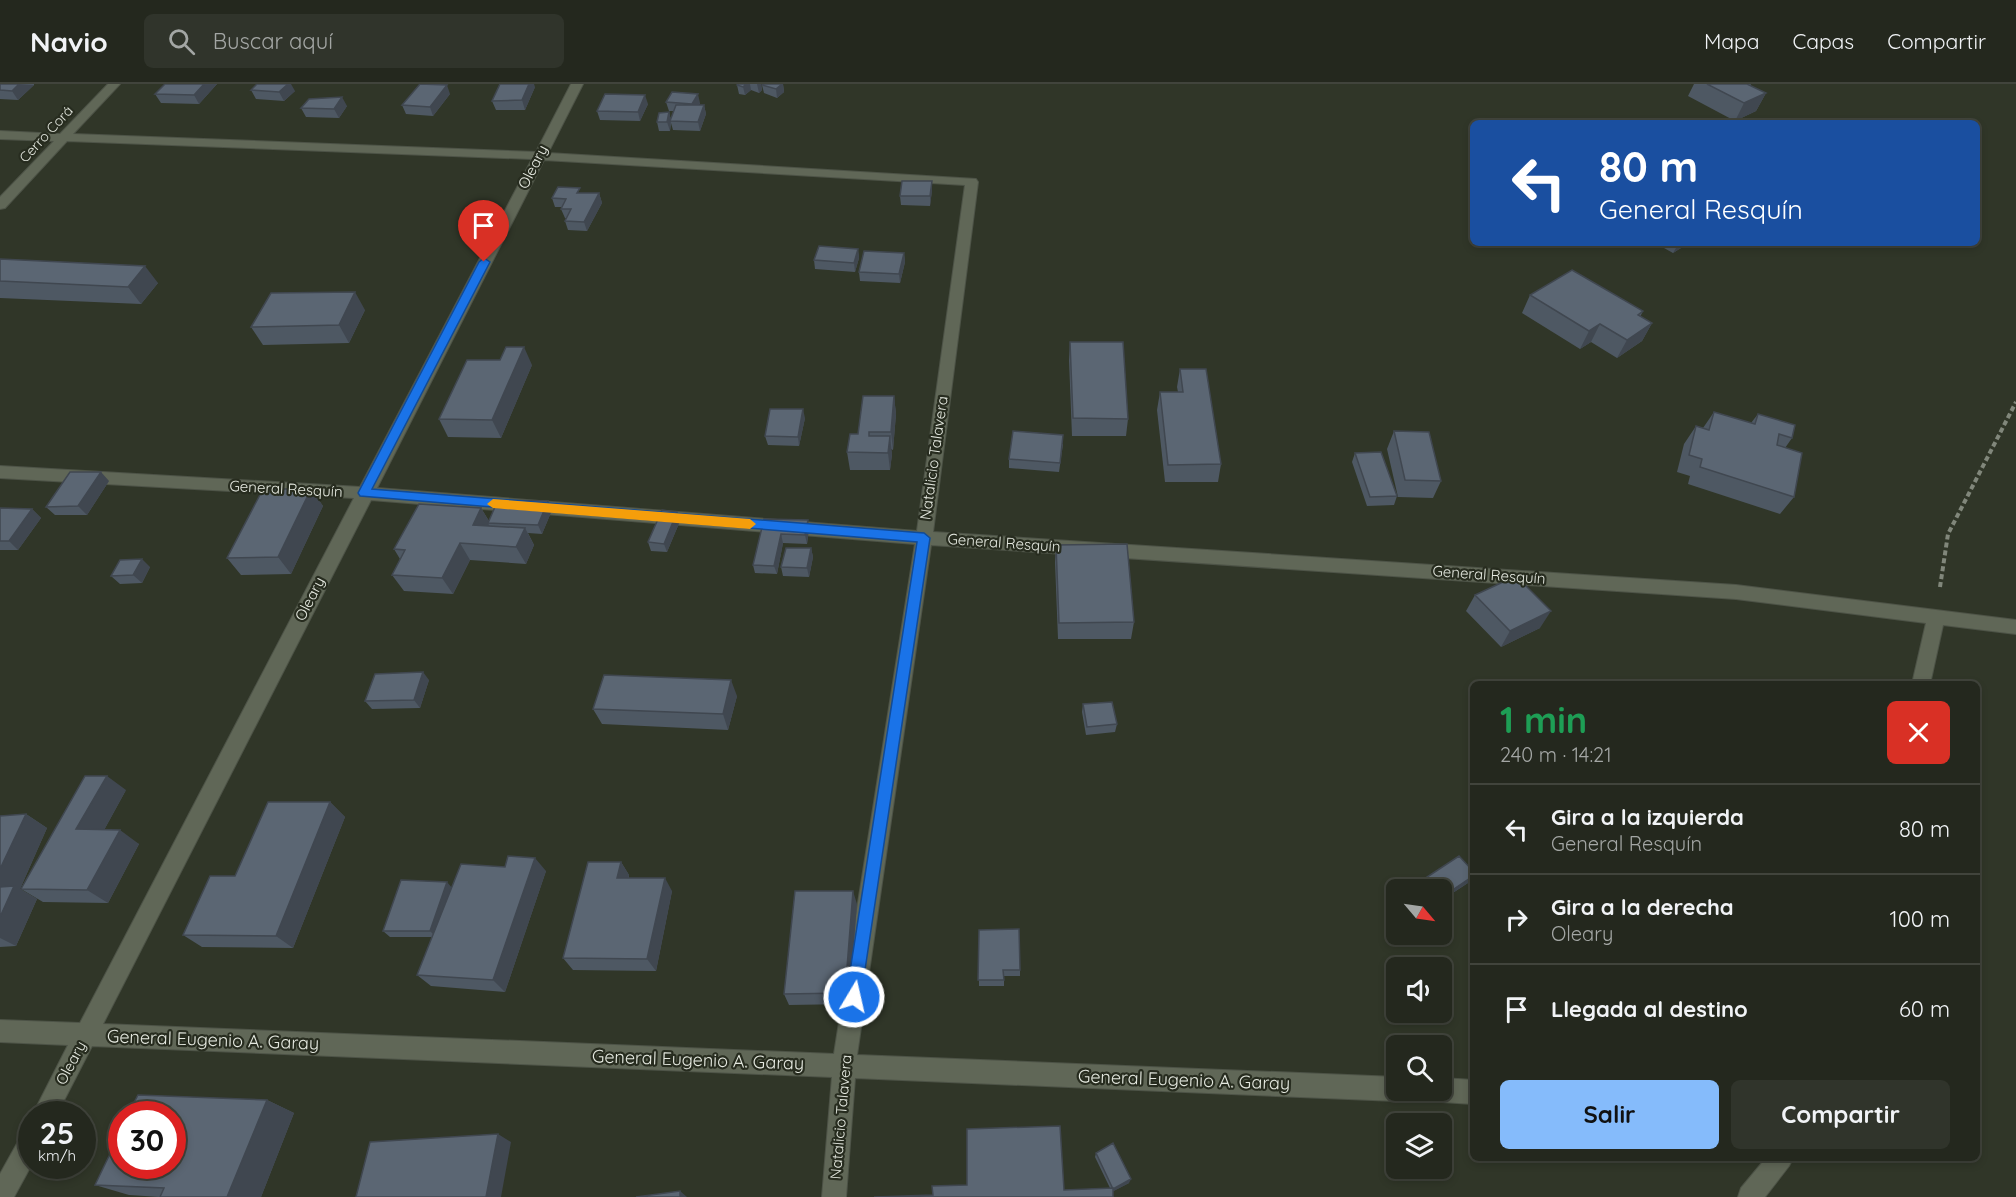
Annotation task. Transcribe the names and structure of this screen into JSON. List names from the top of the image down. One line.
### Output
{"streets":{"street":["Cerro Corá","Oleary","Natalicio Talavera","General Resquín","General Eugenio A. Garay"]},"crossings":[["Oleary","Natalicio Talavera"],["Oleary","General Resquín"],["Oleary","General Eugenio A. Garay"],["Natalicio Talavera","General Resquín"],["Natalicio Talavera","General Eugenio A. Garay"]],"north":"bottom right","page":{"header":"Navio","search":"Buscar aquí","nav":["Mapa","Capas","Compartir"],"turn":["80 m","General Resquín"],"heading":["1 min","240 m · 14:21"],"list":[{"name":"Gira a la izquierda","note":"General Resquín","value":"80 m"},{"name":"Gira a la derecha","note":"Oleary","value":"100 m"},{"name":"Llegada al destino","value":"60 m"}],"buttons":["Salir","Compartir"],"speed":"25 km/h","limit":"30"}}
